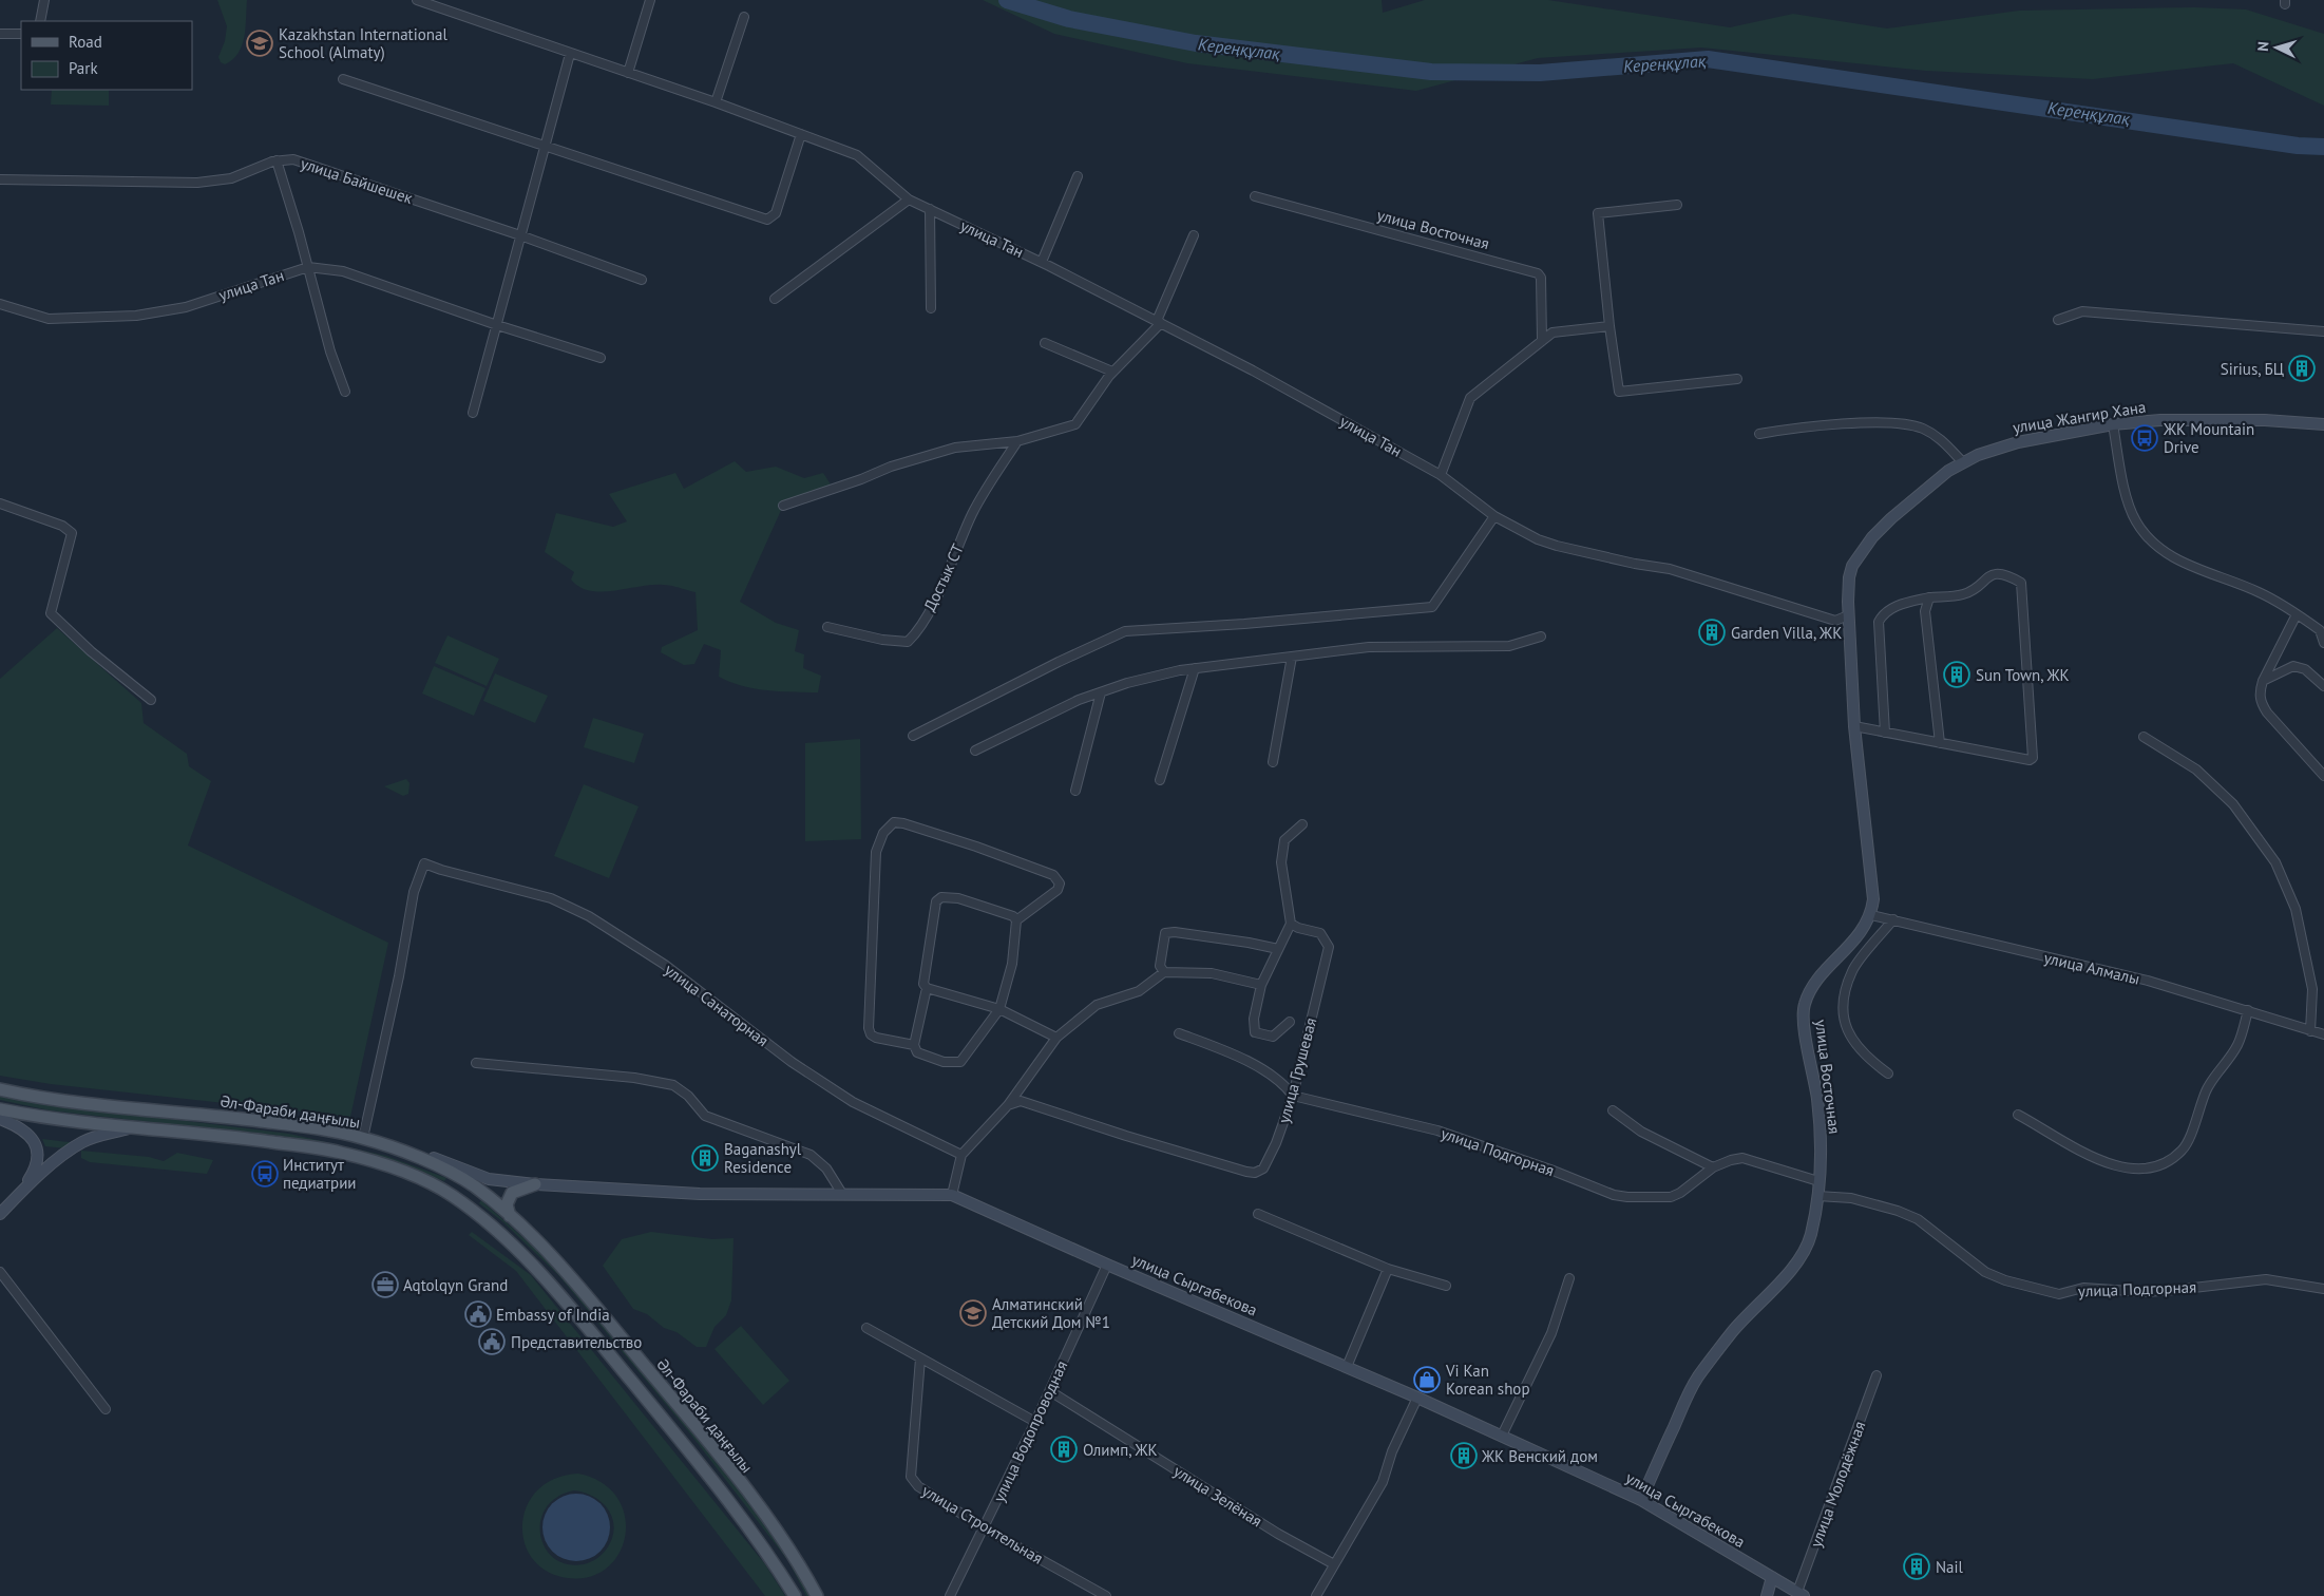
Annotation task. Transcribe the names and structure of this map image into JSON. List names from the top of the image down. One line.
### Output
{"streets":{"main road":["Әл-Фараби даңғылы"],"street":["улица Байшешек","улица Восточная","улица Тан","улица Жангир Хана","Достык СТ","улица Алмалы","улица Санаторная","улица Грушевая","улица Подгорная","улица Сыргабекова","улица Водопроводная","улица Молодёжная","улица Зелёная","улица Строительная"]},"crossings":[["улица Восточная","улица Тан"],["улица Восточная","улица Жангир Хана"],["улица Восточная","улица Алмалы"],["улица Восточная","улица Подгорная"],["улица Восточная","улица Сыргабекова"],["улица Санаторная","Әл-Фараби даңғылы"],["улица Санаторная","улица Сыргабекова"],["улица Грушевая","улица Подгорная"],["Әл-Фараби даңғылы","улица Сыргабекова"],["улица Сыргабекова","улица Водопроводная"],["улица Сыргабекова","улица Молодёжная"],["улица Водопроводная","улица Зелёная"],["улица Водопроводная","улица Строительная"]],"water":["Кереңқұлақ"],"places":{"school or university":["Kazakhstan International School (Almaty)","Алматинский Детский Дом №1"],"building":["Sirius, БЦ","Garden Villa, ЖК","Sun Town, ЖК","Baganashyl Residence","Олимп, ЖК","ЖК Венский дом","Nail"],"bus stop":["ЖК Mountain Drive","Институт педиатрии"],"office":["Aqtolqyn Grand"],"public building":["Embassy of India","Представительство"],"shop":["Vi Kan Korean shop"]},"legend":["Road","Park"],"north":"left"}
